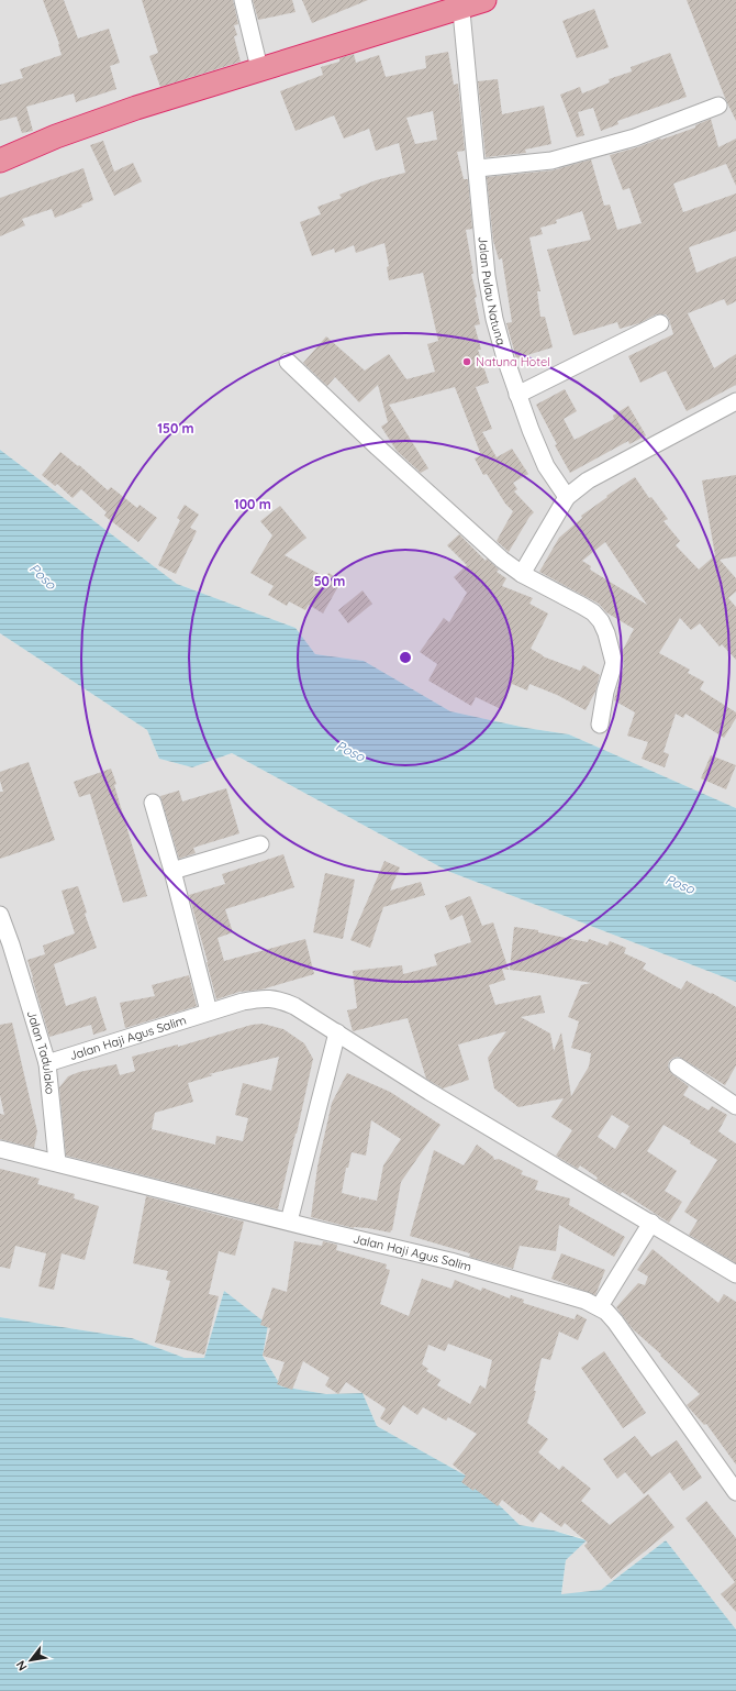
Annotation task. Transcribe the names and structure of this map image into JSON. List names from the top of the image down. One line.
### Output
{"streets":{"street":["Jalan Pulau Natuna","Jalan Haji Agus Salim","Jalan Tadulako"]},"crossings":[["Jalan Haji Agus Salim","Jalan Tadulako"]],"water":["Poso"],"places":["Natuna Hotel"],"north":"bottom left","rings":["150 m","100 m","50 m"]}
